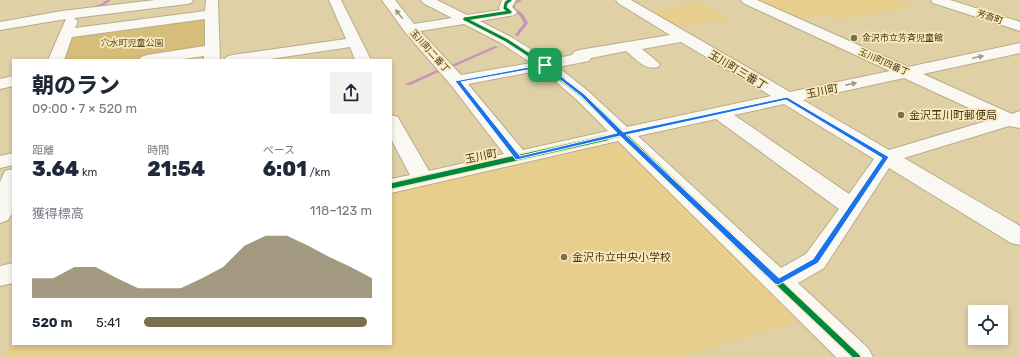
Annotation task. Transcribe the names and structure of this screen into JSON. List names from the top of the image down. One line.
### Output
{"streets":{"street":["芳斎町","玉川町二番丁","玉川町四番丁","玉川町三番丁","玉川町"]},"crossings":[["玉川町二番丁","玉川町"],["玉川町四番丁","玉川町"],["玉川町三番丁","玉川町"]],"parks":["穴水町児童公園"],"places":["金沢市立芳斉児童館","金沢玉川町郵便局","金沢市立中央小学校"],"page":{"heading":["朝のラン","09:00 · 7 × 520 m"],"stats":[["距離","3.64 km"],["時間","21:54"],["ペース","6:01 /km"]],"chart":["獲得標高","118–123 m"],"list":[{"name":"520 m","note":"5:41"}]}}
